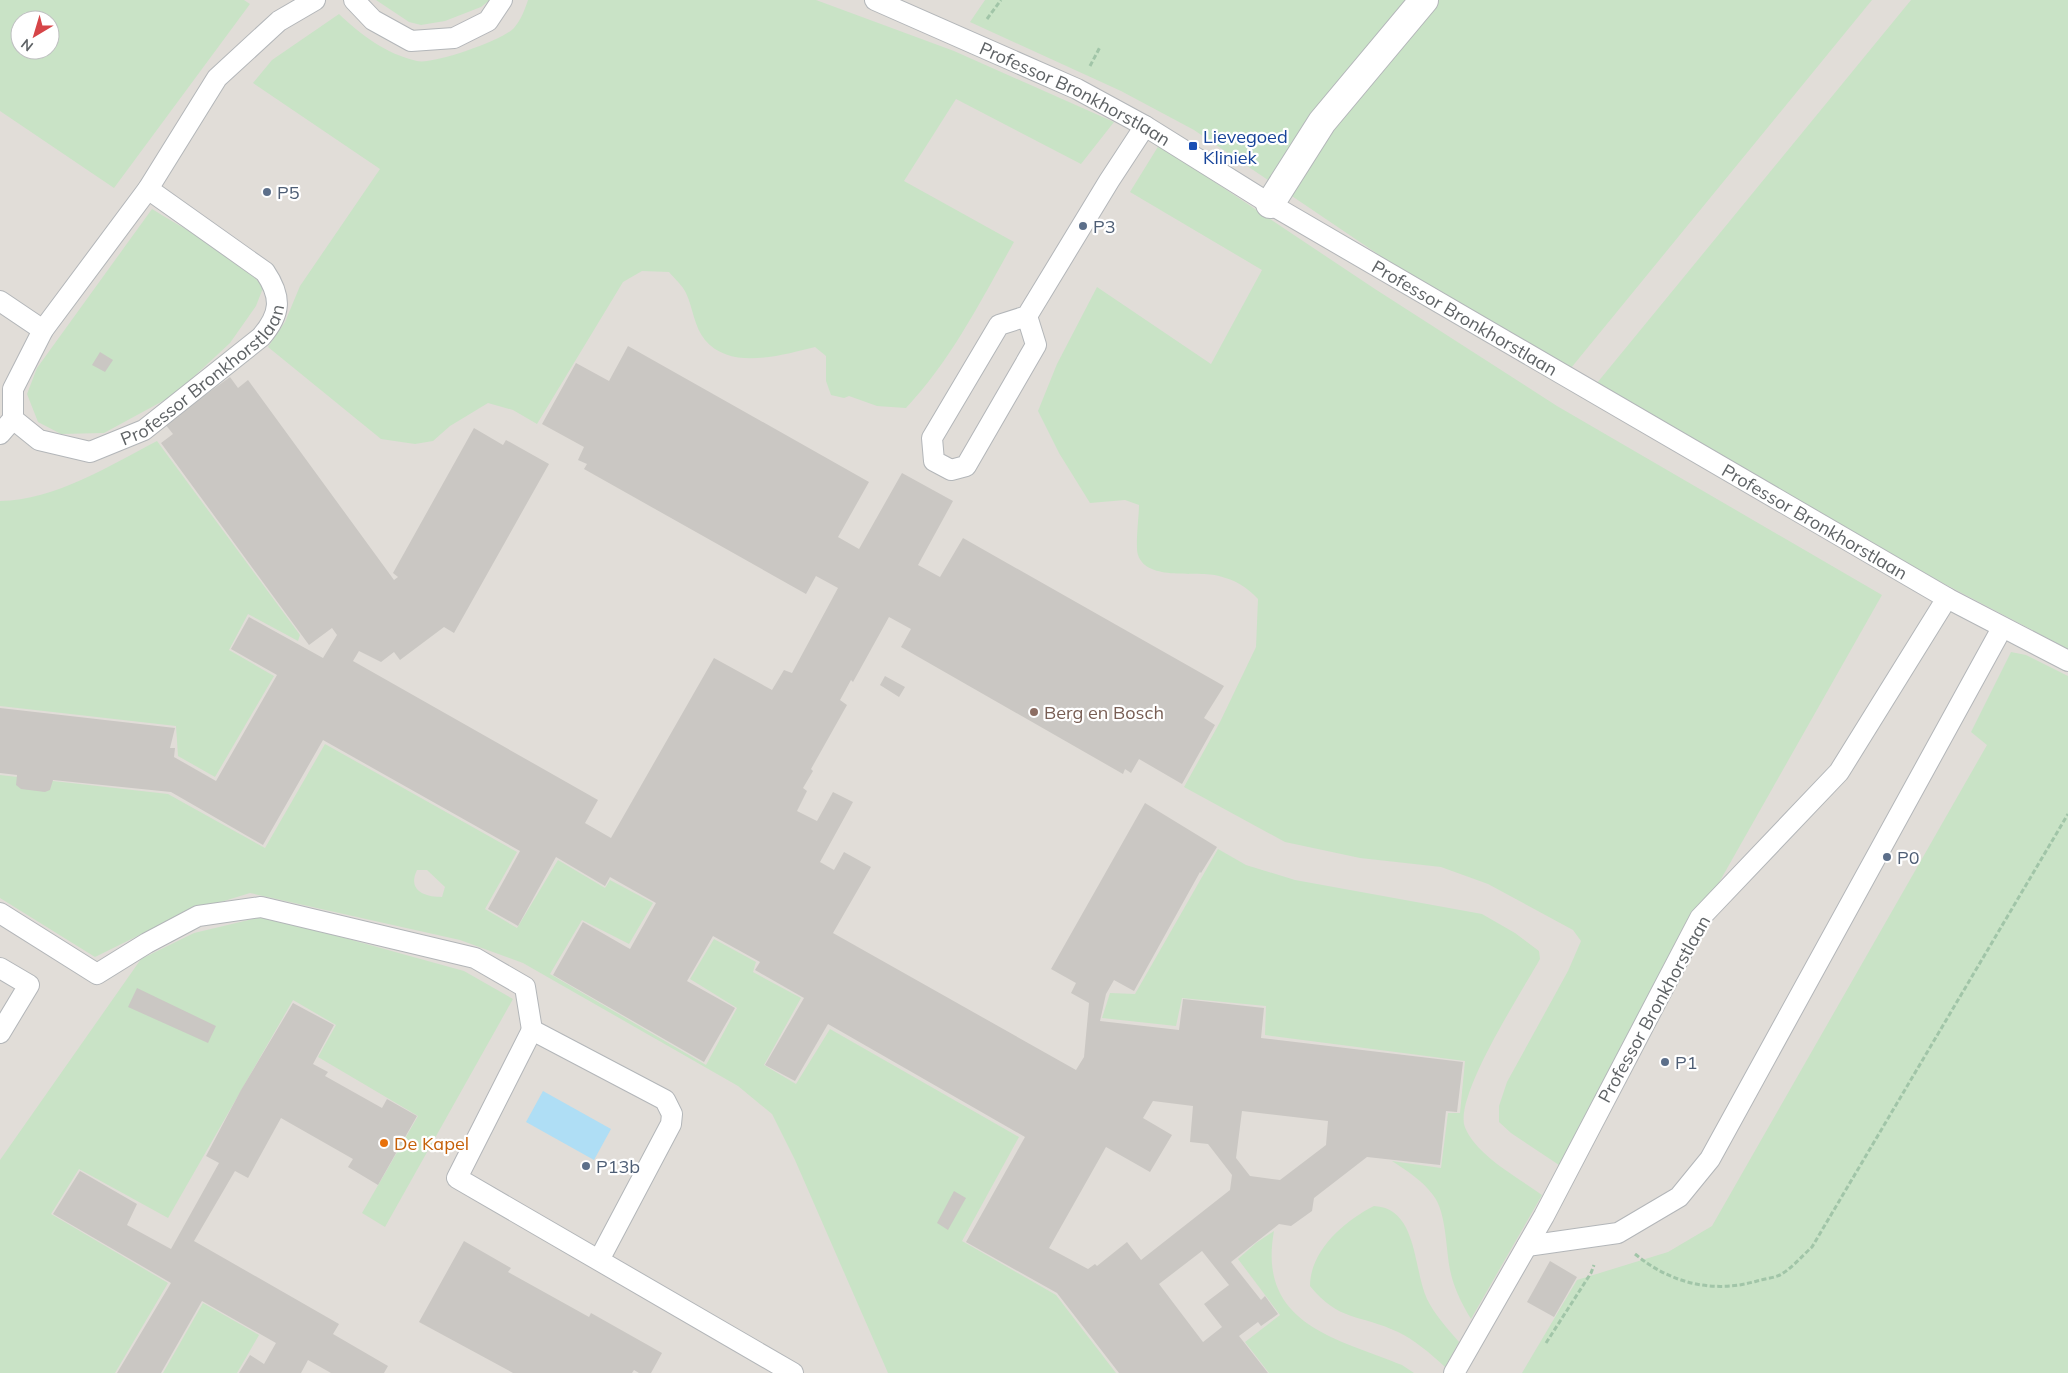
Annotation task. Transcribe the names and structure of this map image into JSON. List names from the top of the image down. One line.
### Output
{"streets":{"lane":["Professor Bronkhorstlaan"]},"places":{"transit":["Lievegoed Kliniek"],"other":["P5","P3","Berg en Bosch","P0","P1","De Kapel","P13b"]},"north":"bottom left"}
